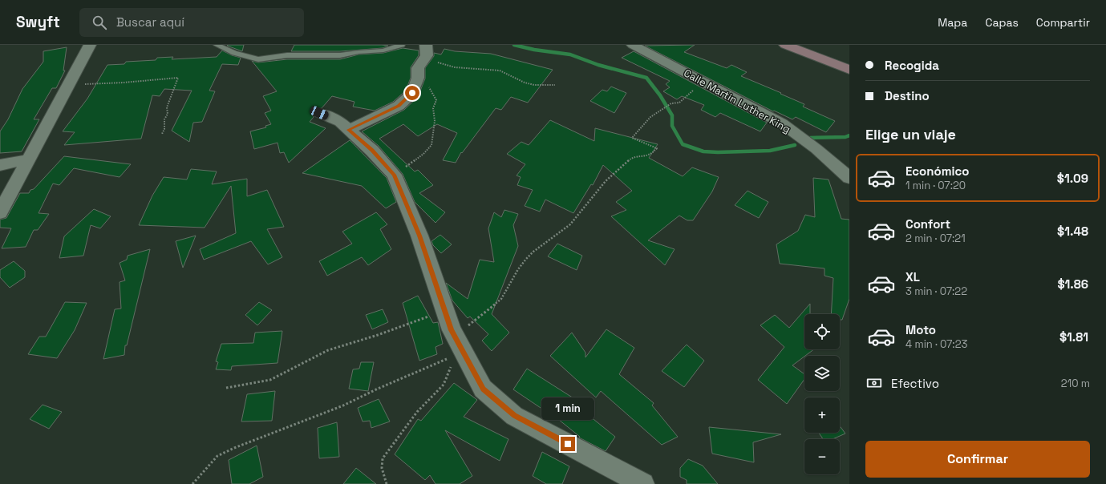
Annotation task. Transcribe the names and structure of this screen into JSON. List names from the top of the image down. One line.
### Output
{"streets":{"street":["Calle Martin Luther King"]},"page":{"header":"Swyft","search":"Buscar aquí","nav":["Mapa","Capas","Compartir"],"banner":["Recogida","Destino"],"heading":"Elige un viaje","list":[{"name":"Económico","note":"1 min · 07:20","value":"$1.09"},{"name":"Confort","note":"2 min · 07:21","value":"$1.48"},{"name":"XL","note":"3 min · 07:22","value":"$1.86"},{"name":"Moto","note":"4 min · 07:23","value":"$1.81"}],"map_buttons":["+","−"],"pay":["Efectivo","210 m"],"bubble":"1 min","buttons":"Confirmar"}}
